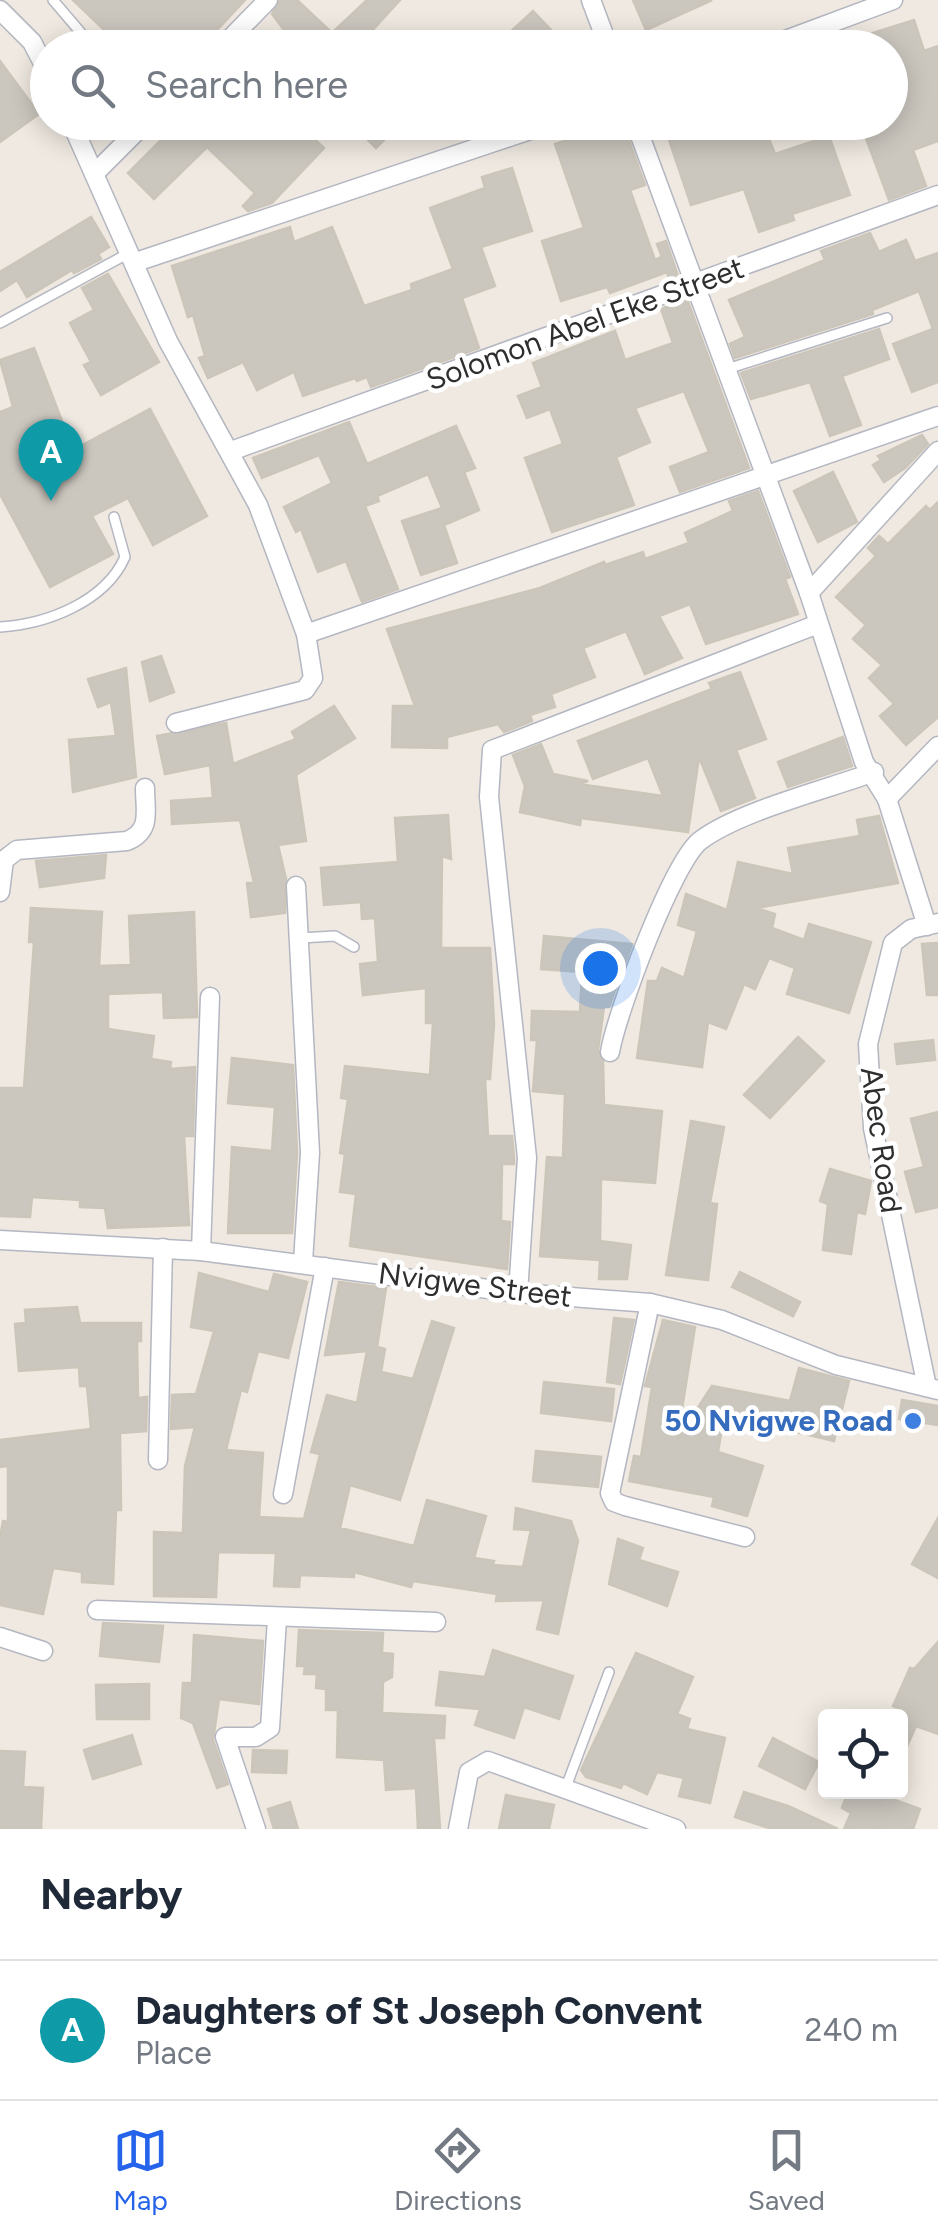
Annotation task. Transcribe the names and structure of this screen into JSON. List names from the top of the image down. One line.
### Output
{"streets":{"street":["Solomon Abel Eke Street","Abec Road","Nvigwe Street"]},"crossings":[["Abec Road","Nvigwe Street"]],"places":["50 Nvigwe Road"],"page":{"search":"Search here","pins":"A","heading":"Nearby","list":[{"mark":"A","name":"Daughters of St Joseph Convent","note":"Place","value":"240 m"}],"nav":["Map","Directions","Saved"]}}
